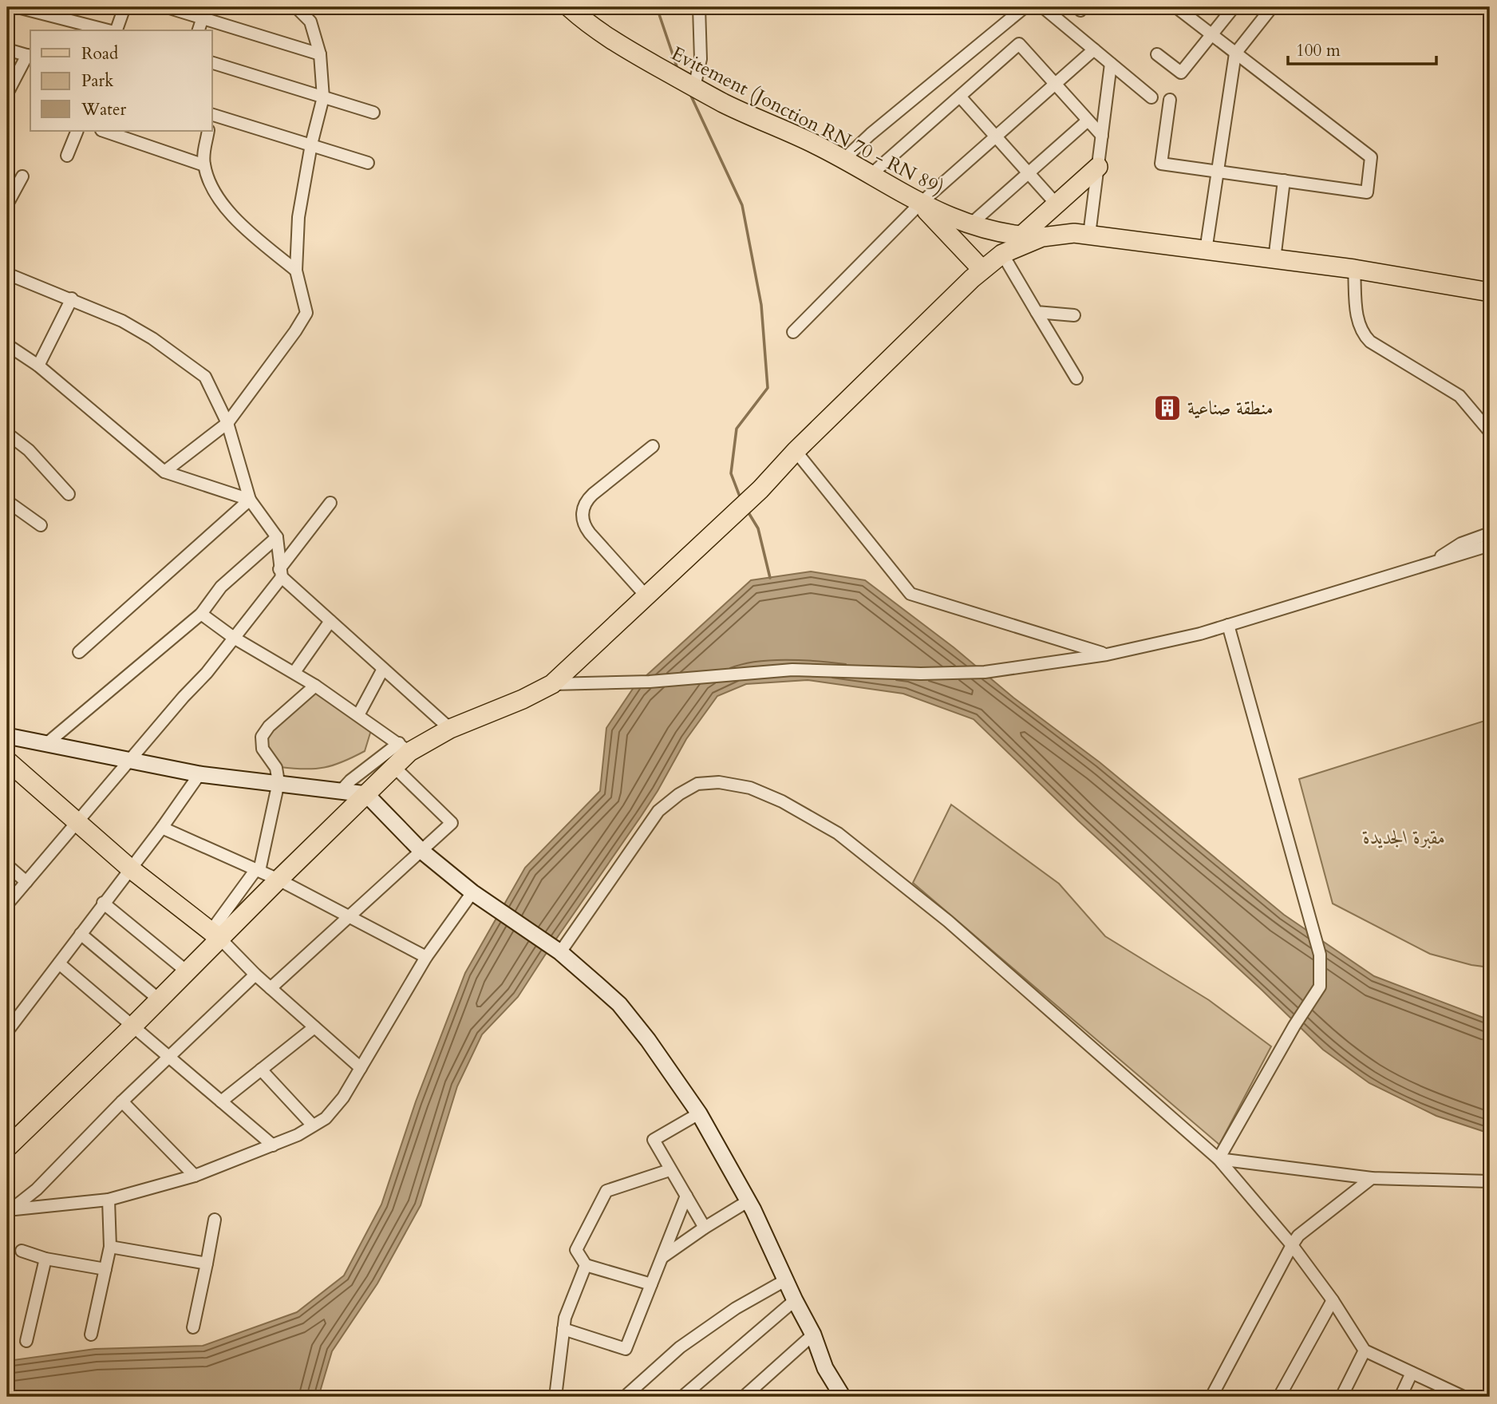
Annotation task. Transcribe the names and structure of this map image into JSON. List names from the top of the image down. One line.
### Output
{"streets":{"main road":["Evitement (Jonction RN 70 - RN 89)"]},"parks":["مقبرة الجديدة"],"places":{"building":["منطقة صناعية"]},"legend":["Road","Park","Water"],"scale_bar":"100 m"}
